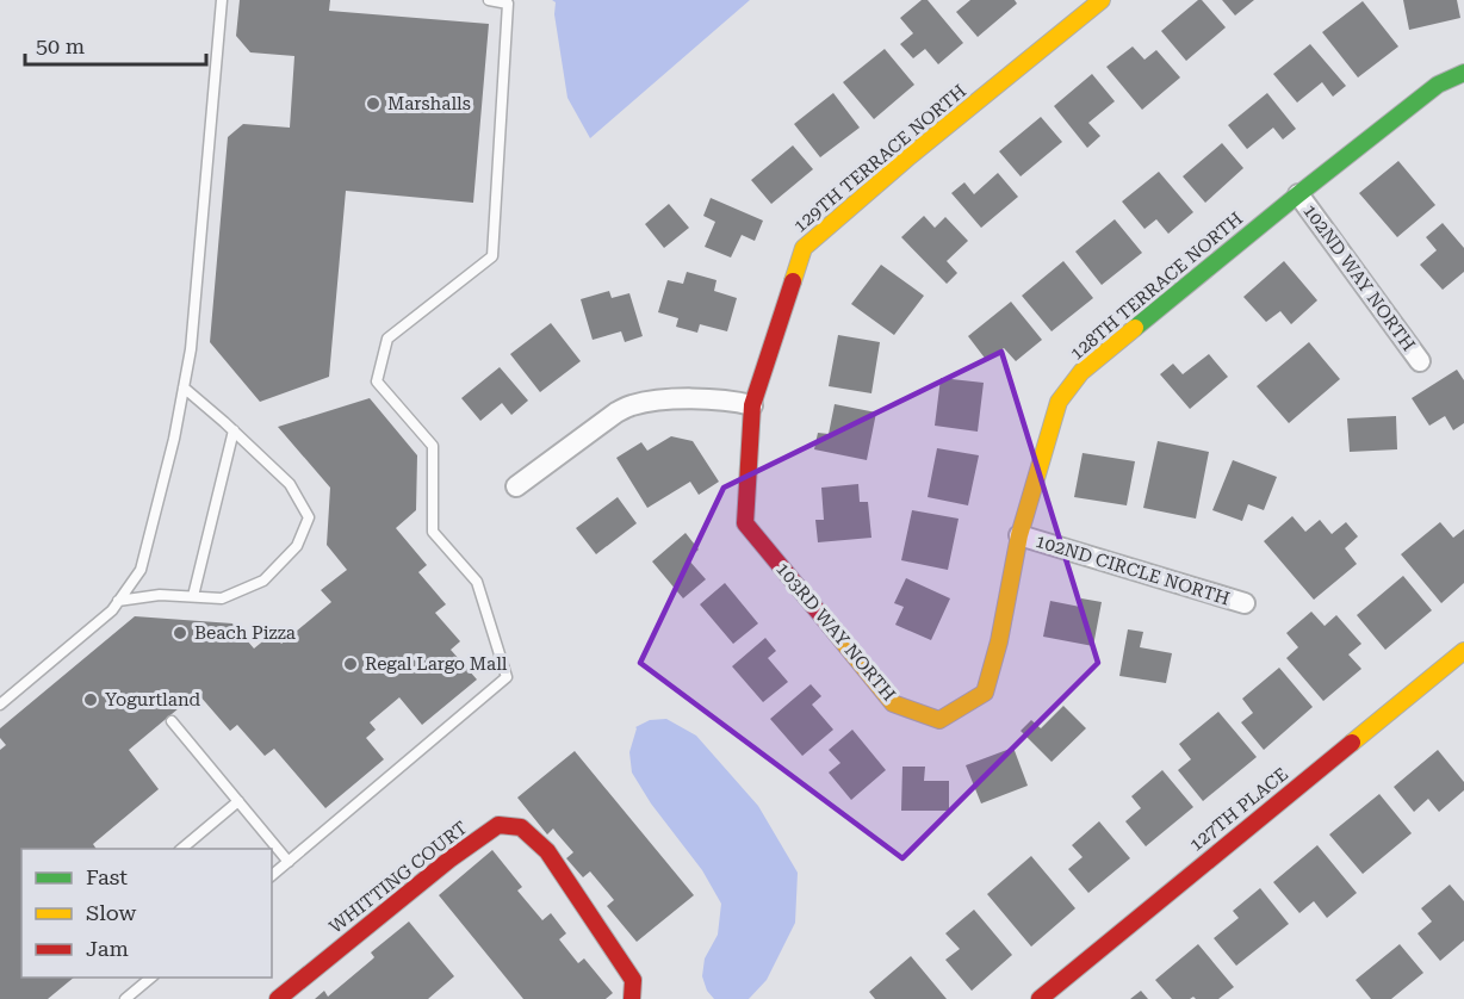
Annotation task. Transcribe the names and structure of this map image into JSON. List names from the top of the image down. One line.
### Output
{"streets":{"street":["129TH TERRACE NORTH","102ND WAY NORTH","128TH TERRACE NORTH","102ND CIRCLE NORTH","103RD WAY NORTH","127TH PLACE","WHITTING COURT"]},"crossings":[["129TH TERRACE NORTH","103RD WAY NORTH"],["102ND WAY NORTH","128TH TERRACE NORTH"],["128TH TERRACE NORTH","102ND CIRCLE NORTH"],["128TH TERRACE NORTH","103RD WAY NORTH"]],"places":["Marshalls","Beach Pizza","Regal Largo Mall","Yogurtland"],"legend":["Fast","Slow","Jam"],"scale_bar":"50 m"}
